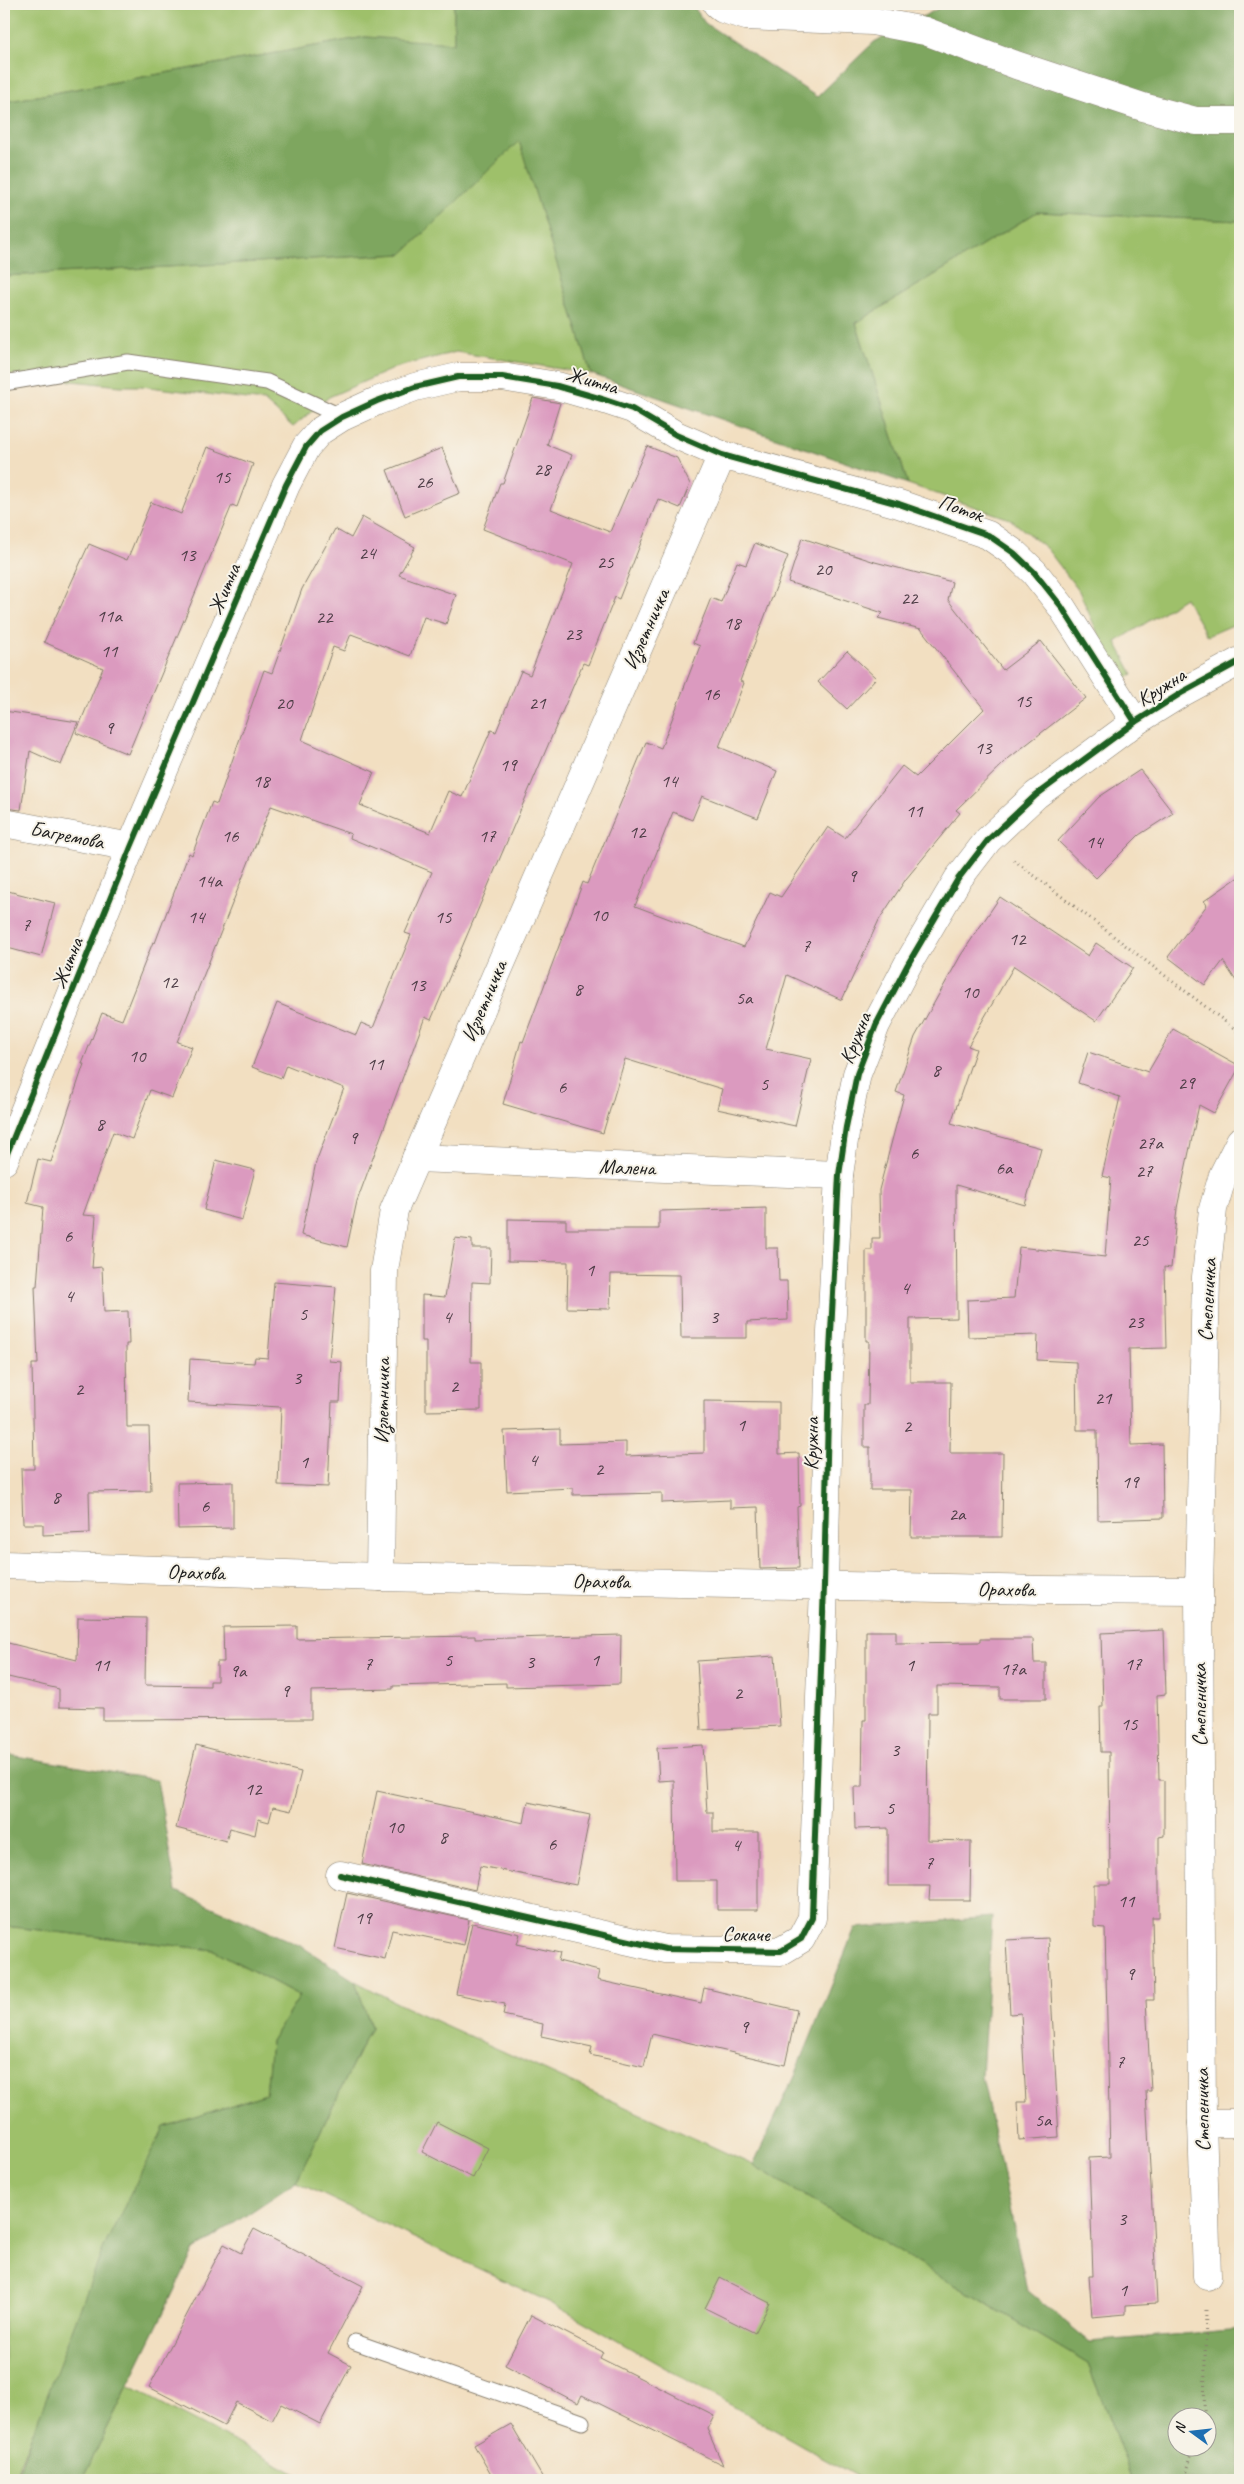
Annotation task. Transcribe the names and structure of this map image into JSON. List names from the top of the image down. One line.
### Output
{"streets":{"street":["Житна","Поток","Излетничка","Кружна","Багремова","Малена","Степеничка","Орахова","Сокаче"]},"crossings":[["Житна","Поток"],["Житна","Излетничка"],["Житна","Багремова"],["Поток","Излетничка"],["Поток","Кружна"],["Излетничка","Малена"],["Излетничка","Орахова"],["Кружна","Малена"],["Кружна","Орахова"],["Кружна","Сокаче"],["Степеничка","Орахова"],["Орахова","Сокаче"]],"house_numbers":["28","15","26","24","13","25","20","22","11a","22","18","23","11","16","15","20","21","9","13","19","18","14","11","12","16","17","14","9","14a","10","14","15","7","12","7","12","13","8","10","5a","10","11","8","29","5","6","8","9","27a","6","6a","27","6","25","1","4","4","5","4","3","23","3","2","2","21","1","2","4","1","2","19","8","6","2a","5","1","3","7","17","11","1","17a","9a","9","2","15","3","12","5","10","8","6","4","7","11","19","9","9","7","5a","3","1"],"north":"left"}
